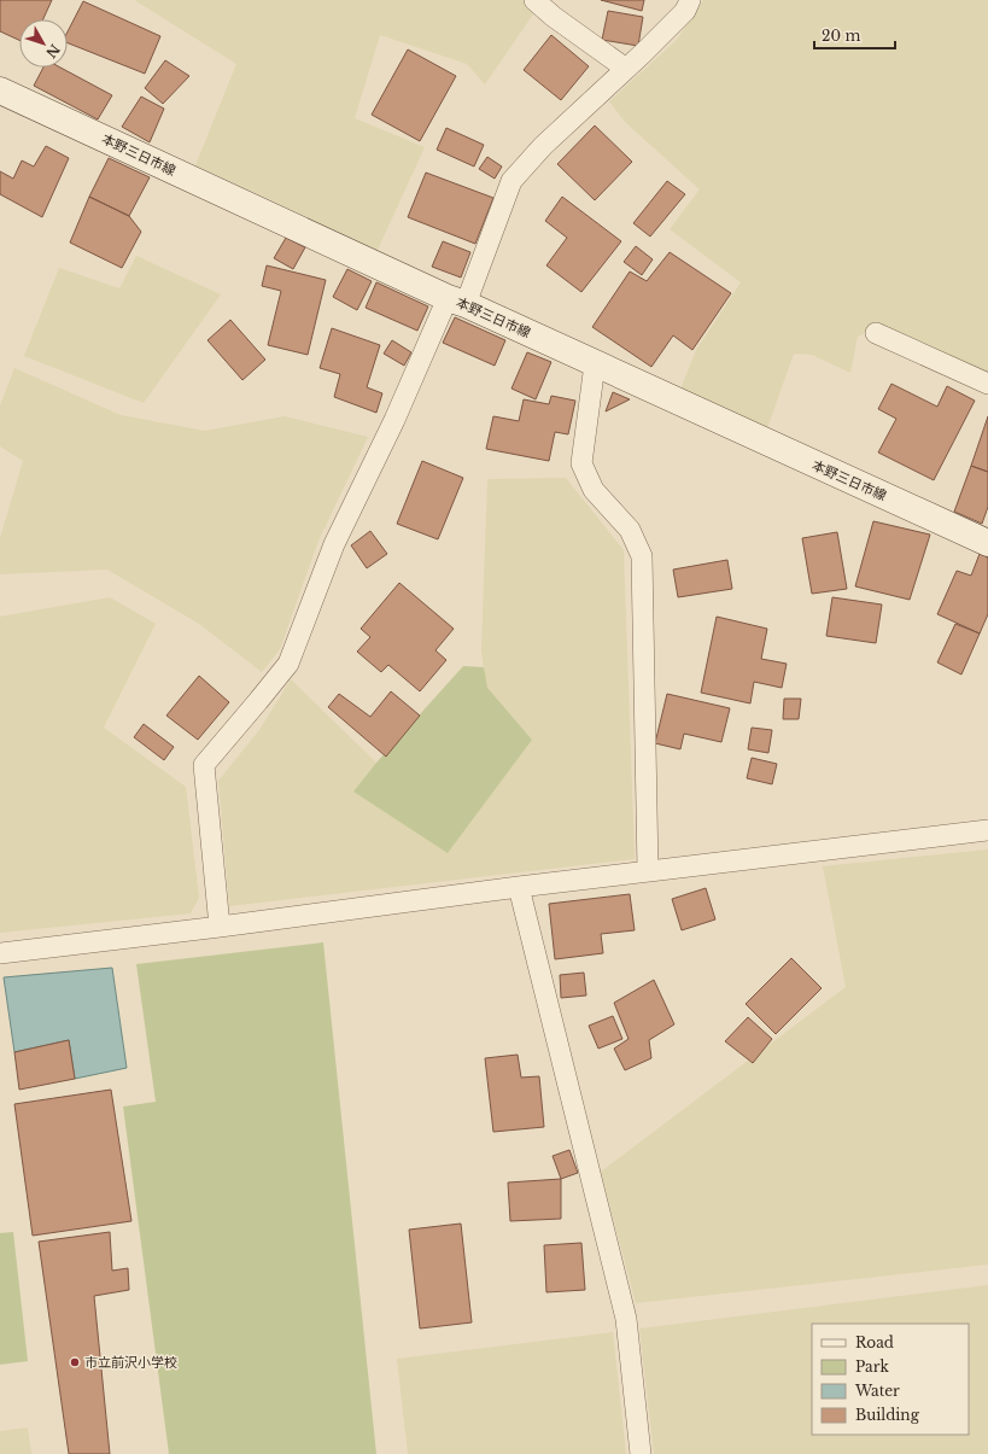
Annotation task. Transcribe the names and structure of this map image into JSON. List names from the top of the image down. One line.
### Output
{"streets":{"main road":["本野三日市線"]},"places":["市立前沢小学校"],"legend":["Road","Park","Water","Building"],"scale_bar":"20 m","north":"bottom right"}
